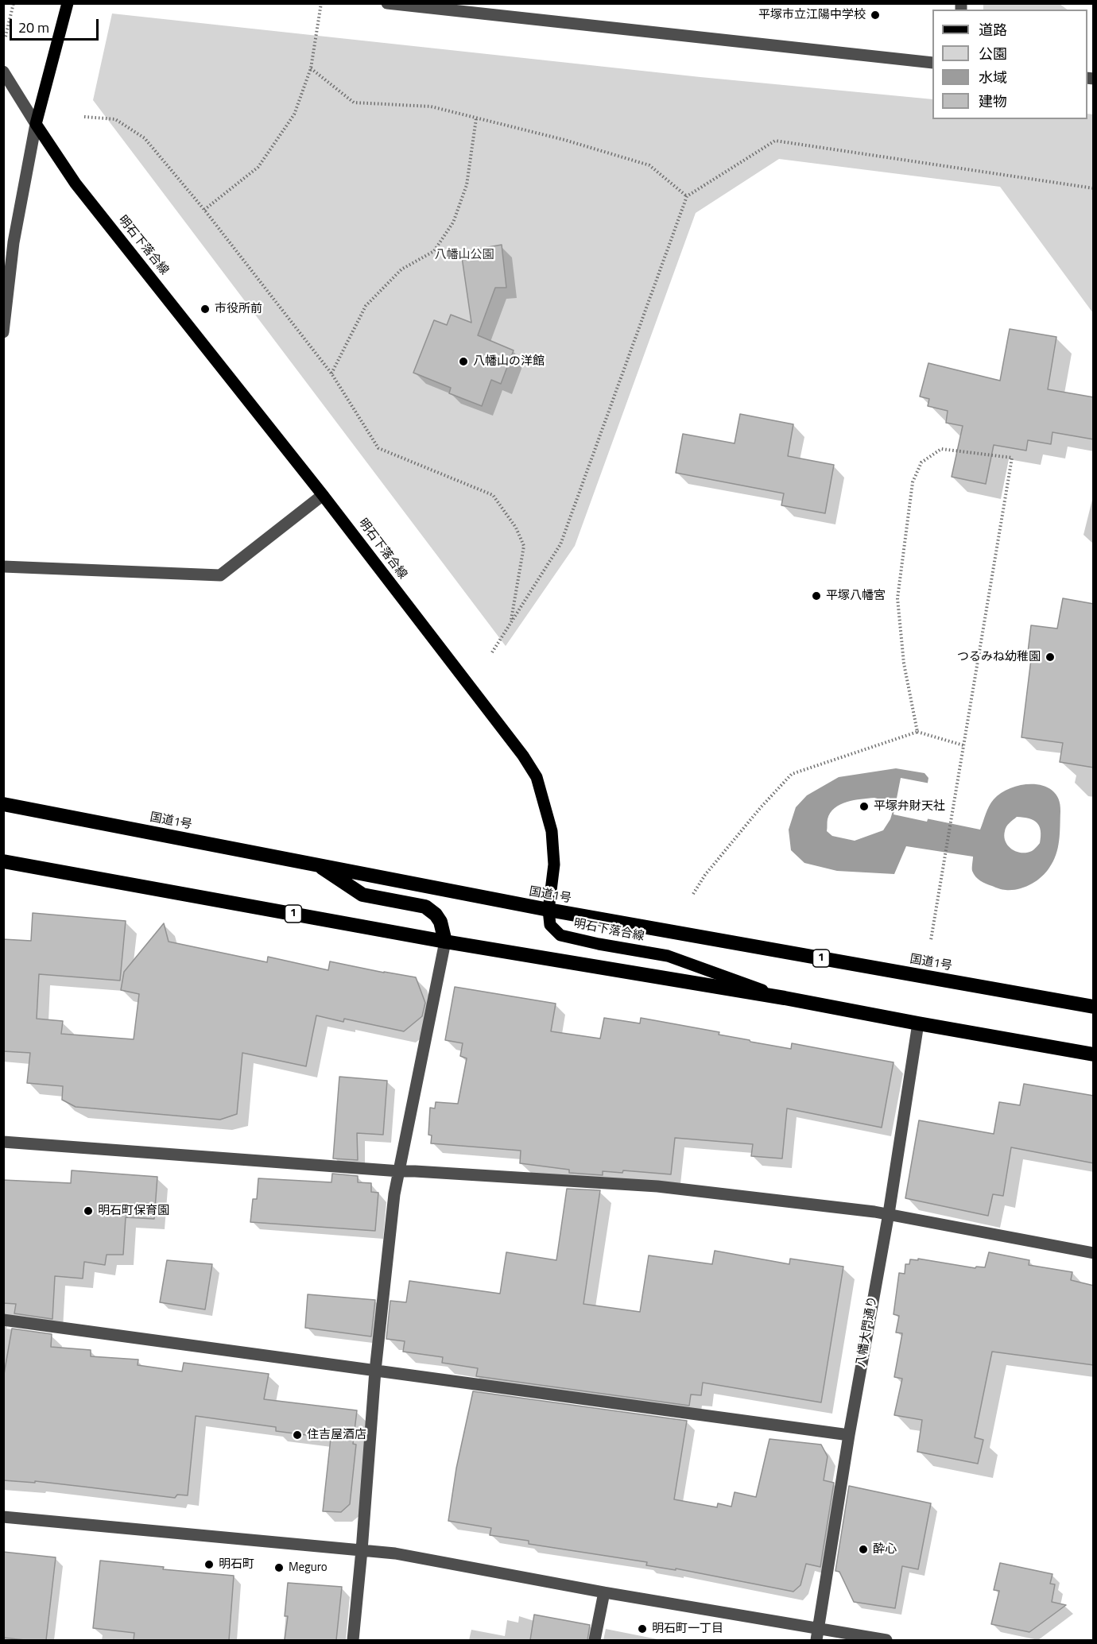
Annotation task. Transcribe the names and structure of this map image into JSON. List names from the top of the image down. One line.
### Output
{"streets":{"highway":["国道1号","1"],"main road":["明石下落合線"],"street":["八幡大門通り"]},"crossings":[["明石下落合線","国道1号"],["明石下落合線","1"],["1","八幡大門通り"]],"parks":["八幡山公園"],"places":["平塚市立江陽中学校","市役所前","八幡山の洋館","平塚八幡宮","つるみね幼稚園","平塚弁財天社","明石町保育園","住吉屋酒店","酔心","明石町","Meguro","明石町一丁目"],"legend":["道路","公園","水域","建物"],"scale_bar":"20 m"}
